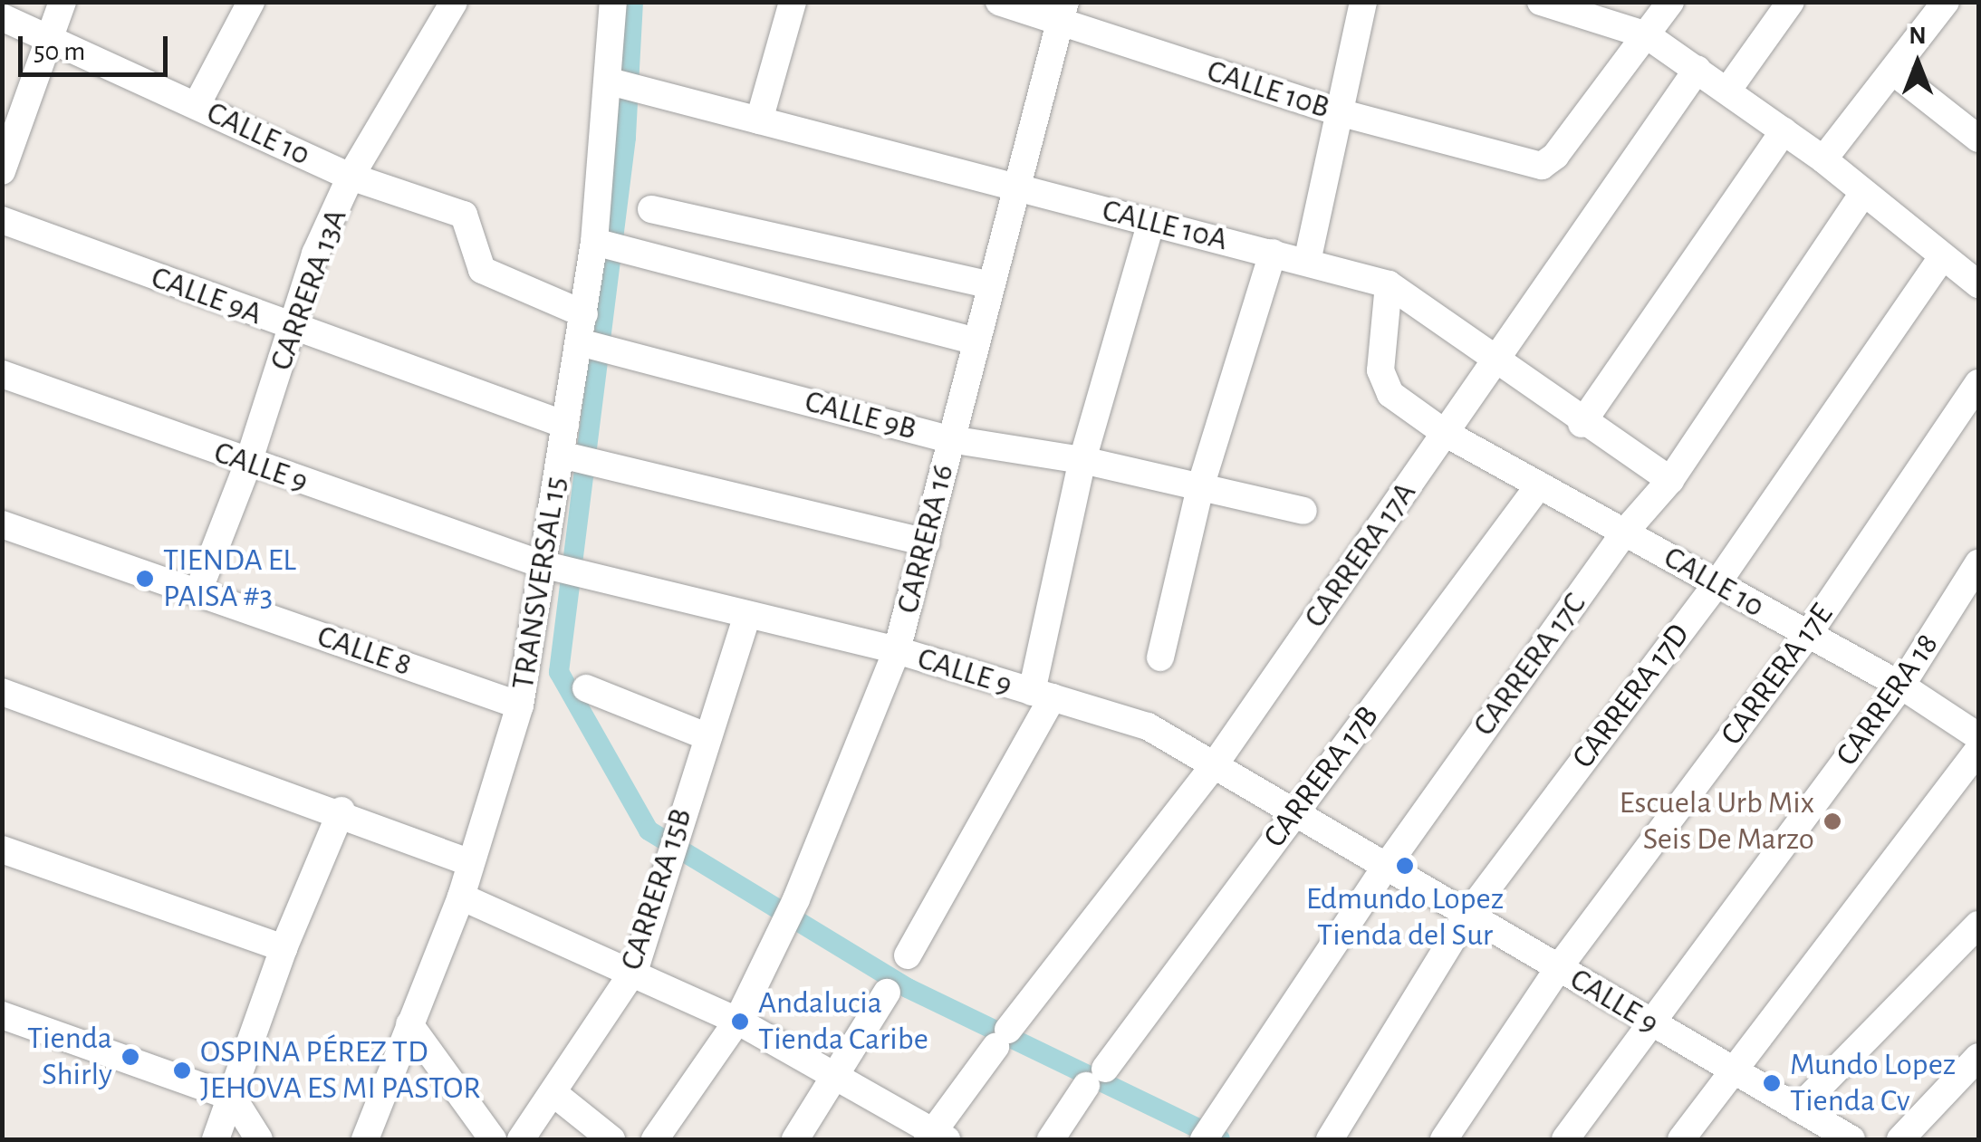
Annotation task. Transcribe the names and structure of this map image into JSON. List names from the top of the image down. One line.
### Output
{"streets":{"street":["CALLE 10B","CALLE 10","CALLE 10A","CARRERA 13A","CALLE 9A","CALLE 9B","CALLE 9","CARRERA 16","CARRERA 17A","TRANSVERSAL 15","CALLE 8","CARRERA 17C","CARRERA 17E","CARRERA 17D","CARRERA 18","CARRERA 17B","CARRERA 15B"]},"crossings":[["CALLE 10B","CARRERA 16"],["CALLE 10","CALLE 10A"],["CALLE 10","CARRERA 13A"],["CALLE 10","CARRERA 17A"],["CALLE 10","TRANSVERSAL 15"],["CALLE 10","CARRERA 17C"],["CALLE 10","CARRERA 17E"],["CALLE 10","CARRERA 17D"],["CALLE 10","CARRERA 18"],["CALLE 10","CARRERA 17B"],["CALLE 10A","CARRERA 16"],["CALLE 10A","CARRERA 17A"],["CALLE 10A","TRANSVERSAL 15"],["CALLE 10A","CARRERA 17C"],["CARRERA 13A","CALLE 9A"],["CARRERA 13A","CALLE 9"],["CARRERA 13A","CALLE 8"],["CALLE 9A","TRANSVERSAL 15"],["CALLE 9B","CARRERA 16"],["CALLE 9B","TRANSVERSAL 15"],["CALLE 9","CARRERA 16"],["CALLE 9","CARRERA 17A"],["CALLE 9","TRANSVERSAL 15"],["CALLE 9","CARRERA 17C"],["CALLE 9","CARRERA 17E"],["CALLE 9","CARRERA 17D"],["CALLE 9","CARRERA 18"],["CALLE 9","CARRERA 17B"],["CALLE 9","CARRERA 15B"],["TRANSVERSAL 15","CALLE 8"]],"places":["TIENDA EL PAISA #3","Escuela Urb Mix Seis De Marzo","Edmundo Lopez Tienda del Sur","Andalucia Tienda Caribe","Tienda Shirly","OSPINA PÉREZ TD JEHOVA ES MI PASTOR","Mundo Lopez Tienda Cv"],"scale_bar":"50 m","north":"top"}
